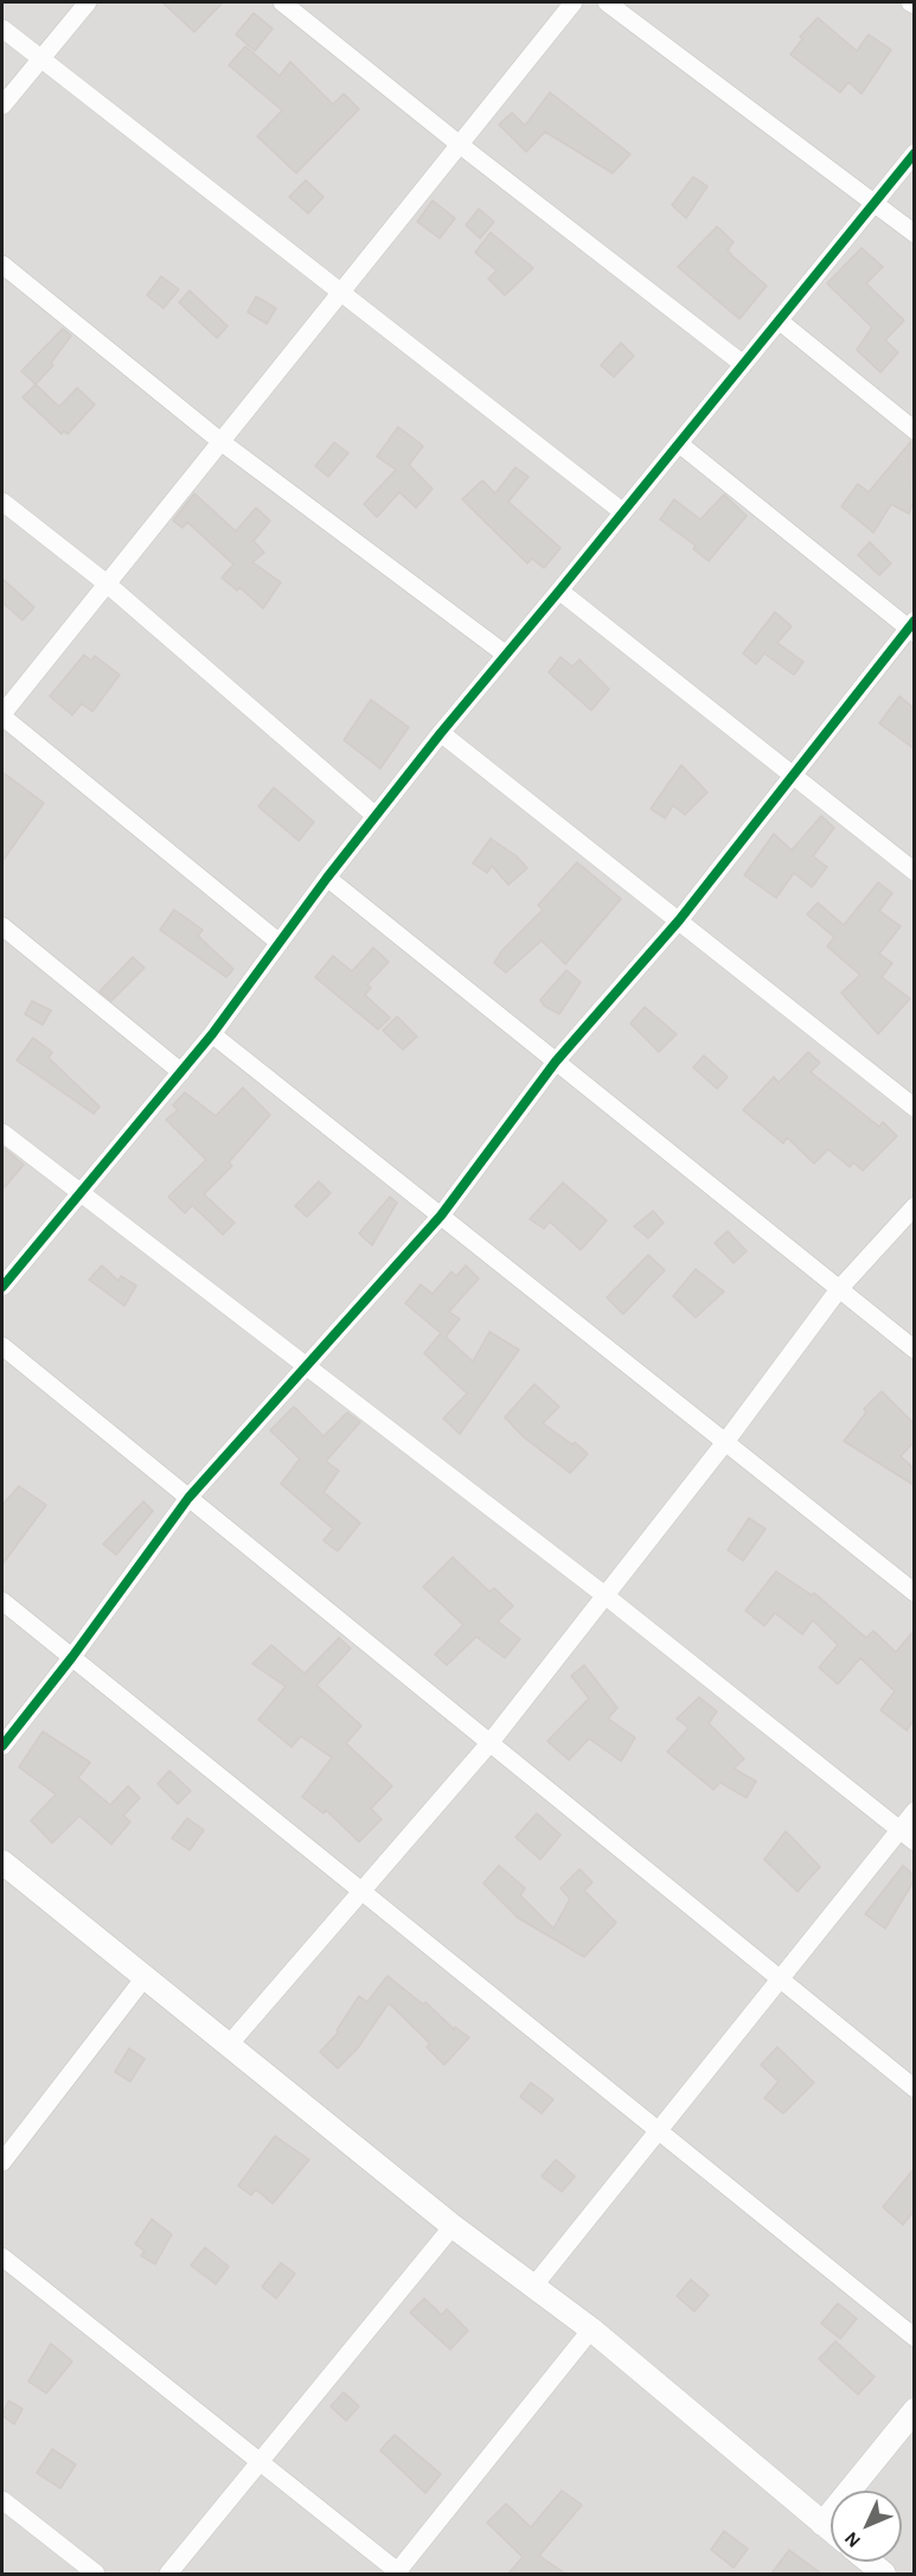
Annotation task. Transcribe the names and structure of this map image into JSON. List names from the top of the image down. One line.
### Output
{"north":"bottom left"}
